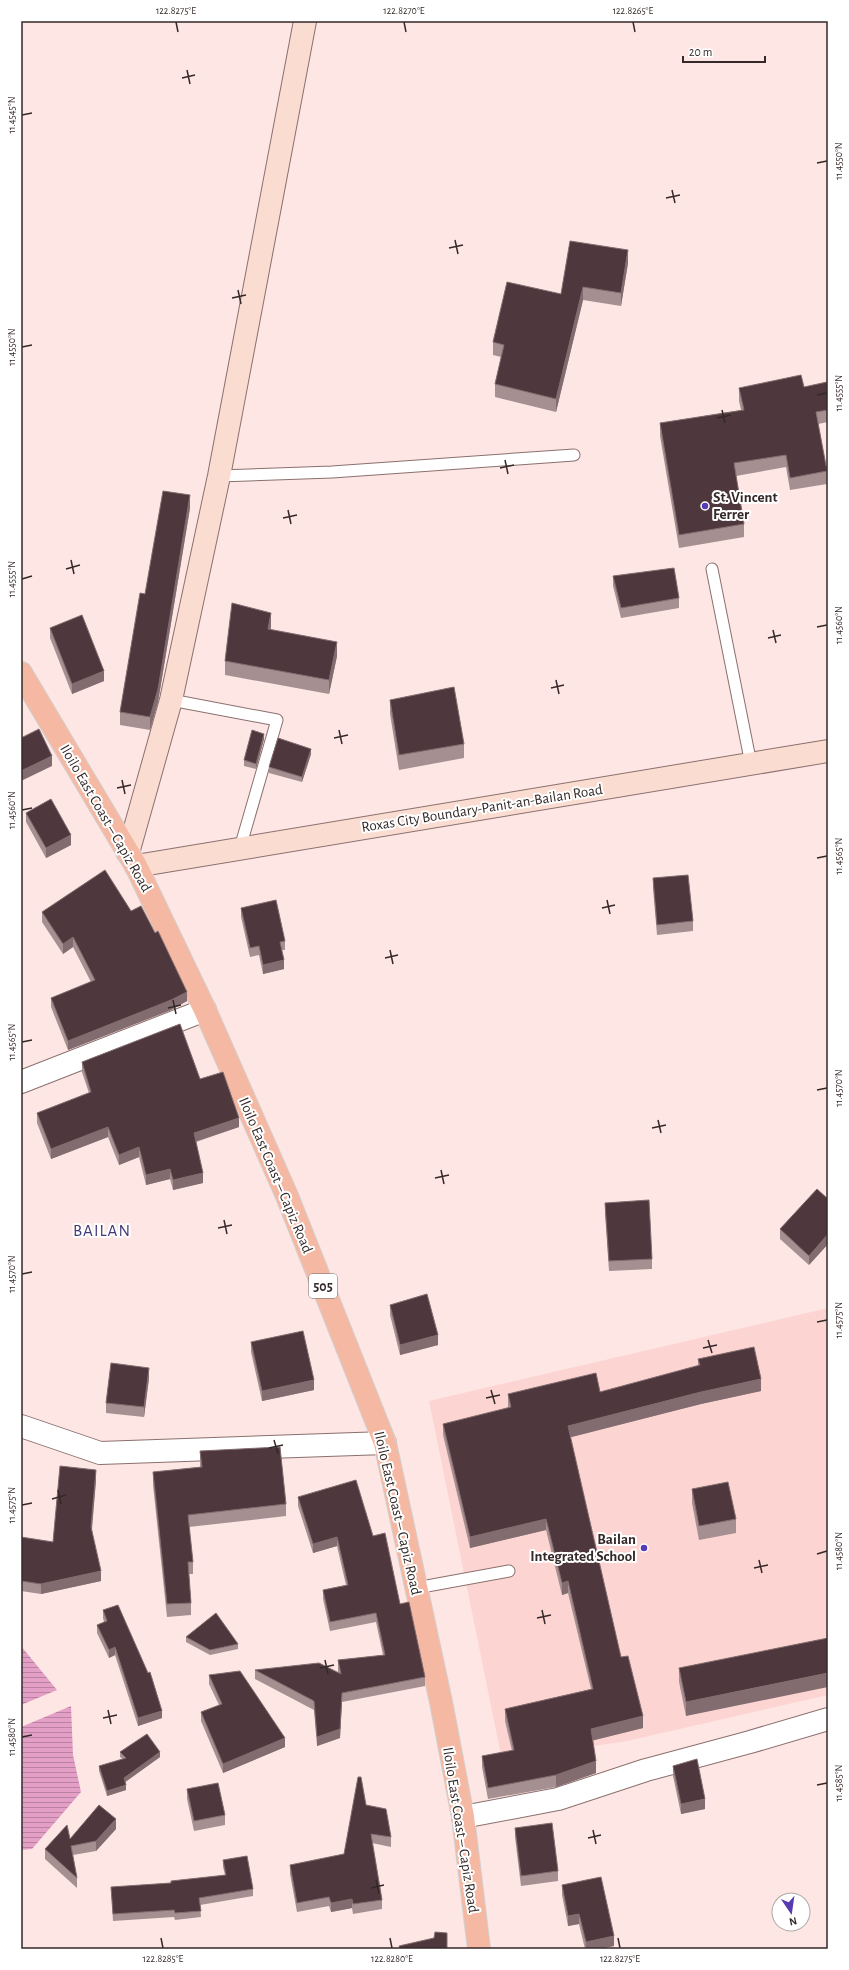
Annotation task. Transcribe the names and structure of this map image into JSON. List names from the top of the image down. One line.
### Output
{"streets":{"main road":["Roxas City Boundary-Panit-an-Bailan Road","Iloilo East Coast – Capiz Road","505"]},"crossings":[["Roxas City Boundary-Panit-an-Bailan Road","Iloilo East Coast – Capiz Road"]],"districts":["BAILAN"],"places":["St. Vincent Ferrer","Bailan Integrated School"],"scale_bar":"20 m","north":"bottom","coordinates":["122.8275°E","122.8270°E","122.8265°E","11.4545°N","11.4550°N","11.4555°N","11.4560°N","11.4565°N","11.4570°N","11.4575°N","11.4580°N","11.4585°N","122.8285°E","122.8280°E"]}
